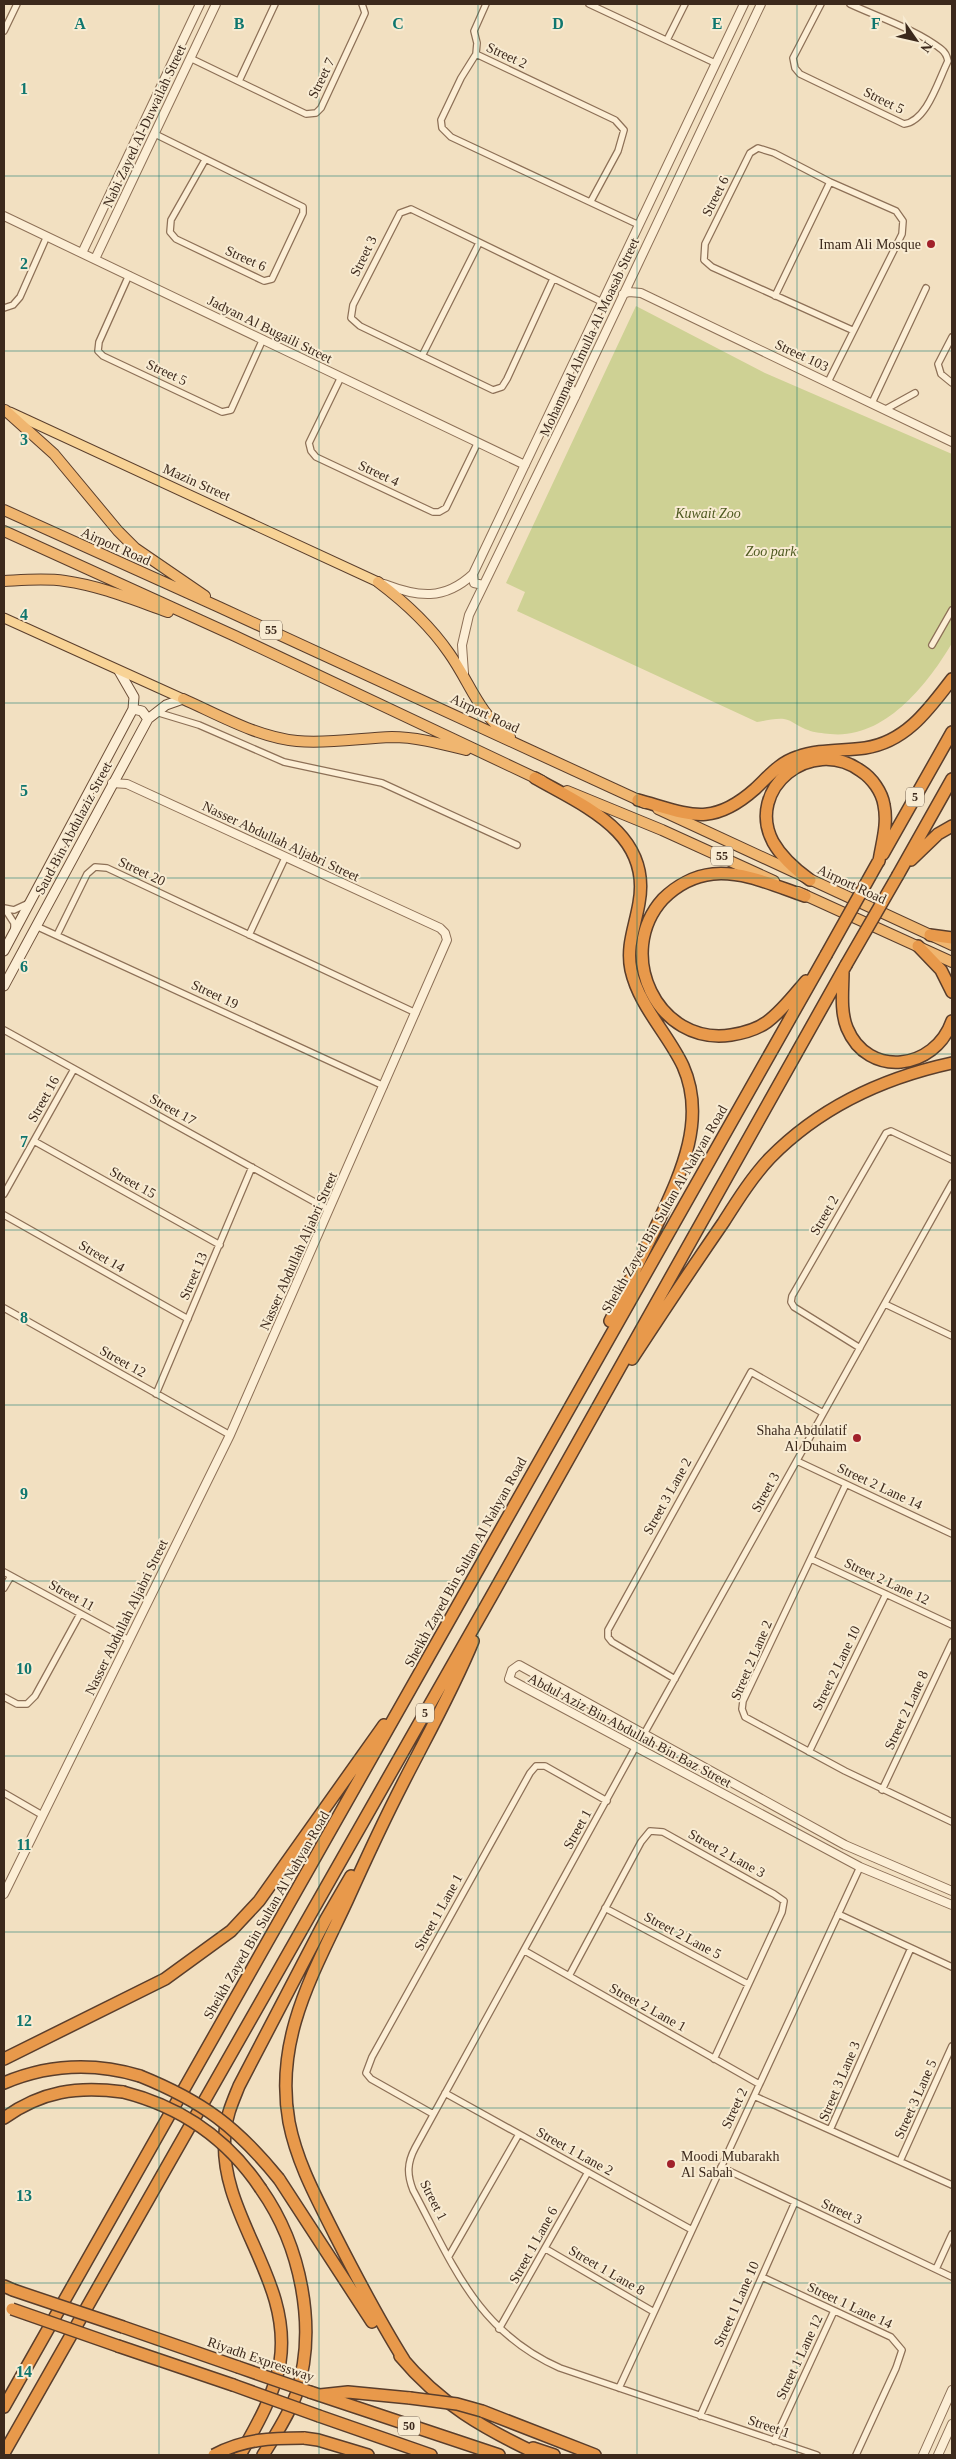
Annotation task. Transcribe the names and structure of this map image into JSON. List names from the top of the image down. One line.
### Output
{"streets":{"highway":["Airport Road","55","5","Sheikh Zayed Bin Sultan Al Nahyan Road","Riyadh Expressway","50"],"main road":["Mazin Street","Saud Bin Abdulaziz Street"],"street":["Street 2","Street 7","Street 5","Nabi Zayed Al-Duwailah Street","Street 6","Street 3","Jadyan Al Bugaili Street","Mohammad Almulla Al Moasab Street","Street 103","Street 4","Nasser Abdullah Aljabri Street","Street 20","Street 19","Street 16","Street 17","Street 15","Street 14","Street 13","Street 12","Street 2 Lane 14","Street 3 Lane 2","Street 2 Lane 12","Street 11","Street 2 Lane 2","Street 2 Lane 10","Street 2 Lane 8","Abdul Aziz Bin Abdullah Bin Baz Street","Street 1","Street 2 Lane 3","Street 1 Lane 1","Street 2 Lane 5","Street 2 Lane 1","Street 3 Lane 3","Street 3 Lane 5","Street 1 Lane 2","Street 1 Lane 6","Street 1 Lane 8","Street 1 Lane 10","Street 1 Lane 14","Street 1 Lane 12"]},"crossings":[["Street 2","Street 3"],["Street 2","Mohammad Almulla Al Moasab Street"],["Street 2","Abdul Aziz Bin Abdullah Bin Baz Street"],["Street 2","Street 1"],["Street 2","Street 2 Lane 1"],["Street 2","Street 1 Lane 2"],["Street 2","Street 1 Lane 8"],["Street 7","Nabi Zayed Al-Duwailah Street"],["Street 5","Jadyan Al Bugaili Street"],["Nabi Zayed Al-Duwailah Street","Street 6"],["Nabi Zayed Al-Duwailah Street","Jadyan Al Bugaili Street"],["Street 6","Street 103"],["Street 3","Mohammad Almulla Al Moasab Street"],["Street 3","Street 2 Lane 14"],["Street 3","Street 3 Lane 2"],["Street 3","Abdul Aziz Bin Abdullah Bin Baz Street"],["Street 3","Street 1 Lane 10"],["Jadyan Al Bugaili Street","Mohammad Almulla Al Moasab Street"],["Jadyan Al Bugaili Street","Street 4"],["Mohammad Almulla Al Moasab Street","Street 103"],["Saud Bin Abdulaziz Street","Street 19"],["Nasser Abdullah Aljabri Street","Street 20"],["Nasser Abdullah Aljabri Street","Street 19"],["Nasser Abdullah Aljabri Street","Street 17"],["Nasser Abdullah Aljabri Street","Street 12"],["Nasser Abdullah Aljabri Street","Street 11"],["Street 20","Street 19"],["Street 16","Street 17"],["Street 16","Street 15"],["Street 17","Street 13"],["Street 15","Street 13"],["Street 14","Street 13"],["Street 13","Street 12"],["Street 2 Lane 14","Street 2 Lane 2"],["Street 2 Lane 12","Street 2 Lane 2"],["Street 2 Lane 12","Street 2 Lane 10"],["Street 2 Lane 2","Street 2 Lane 10"],["Street 2 Lane 2","Street 2 Lane 8"],["Abdul Aziz Bin Abdullah Bin Baz Street","Street 1"],["Street 1","Street 1 Lane 1"],["Street 1","Street 2 Lane 1"],["Street 1","Street 1 Lane 2"],["Street 1","Street 1 Lane 6"],["Street 1","Street 1 Lane 10"],["Street 1","Street 1 Lane 12"],["Street 2 Lane 3","Street 2 Lane 5"],["Street 2 Lane 3","Street 2 Lane 1"],["Street 3 Lane 3","Street 3 Lane 5"],["Street 1 Lane 2","Street 1 Lane 6"],["Street 1 Lane 6","Street 1 Lane 8"],["Street 1 Lane 10","Street 1 Lane 14"],["Street 1 Lane 14","Street 1 Lane 12"]],"parks":["Kuwait Zoo","Zoo park"],"places":["Imam Ali Mosque","Shaha Abdulatif Al Duhaim","Moodi Mubarakh Al Sabah"],"north":"bottom right","grid":{"columns":["A","B","C","D","E","F"],"rows":["1","2","3","4","5","6","7","8","9","10","11","12","13","14"]}}
